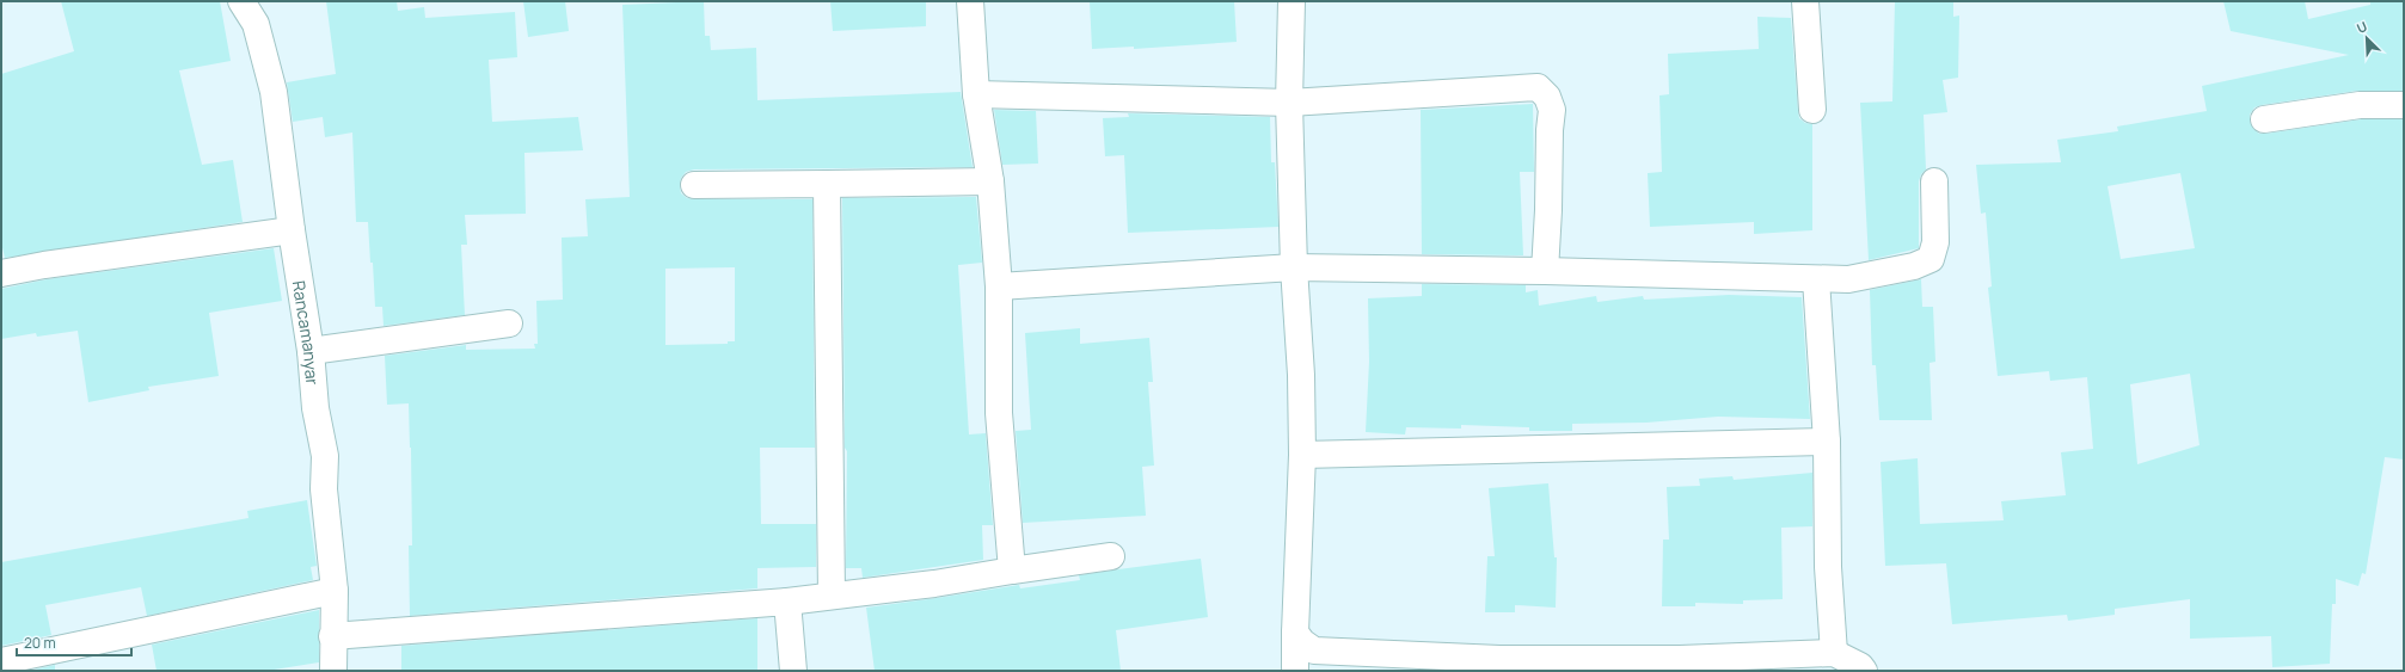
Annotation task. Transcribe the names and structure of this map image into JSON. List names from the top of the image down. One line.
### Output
{"streets":{"street":["Rancamanyar"]},"scale_bar":"20 m","north":"top left"}
